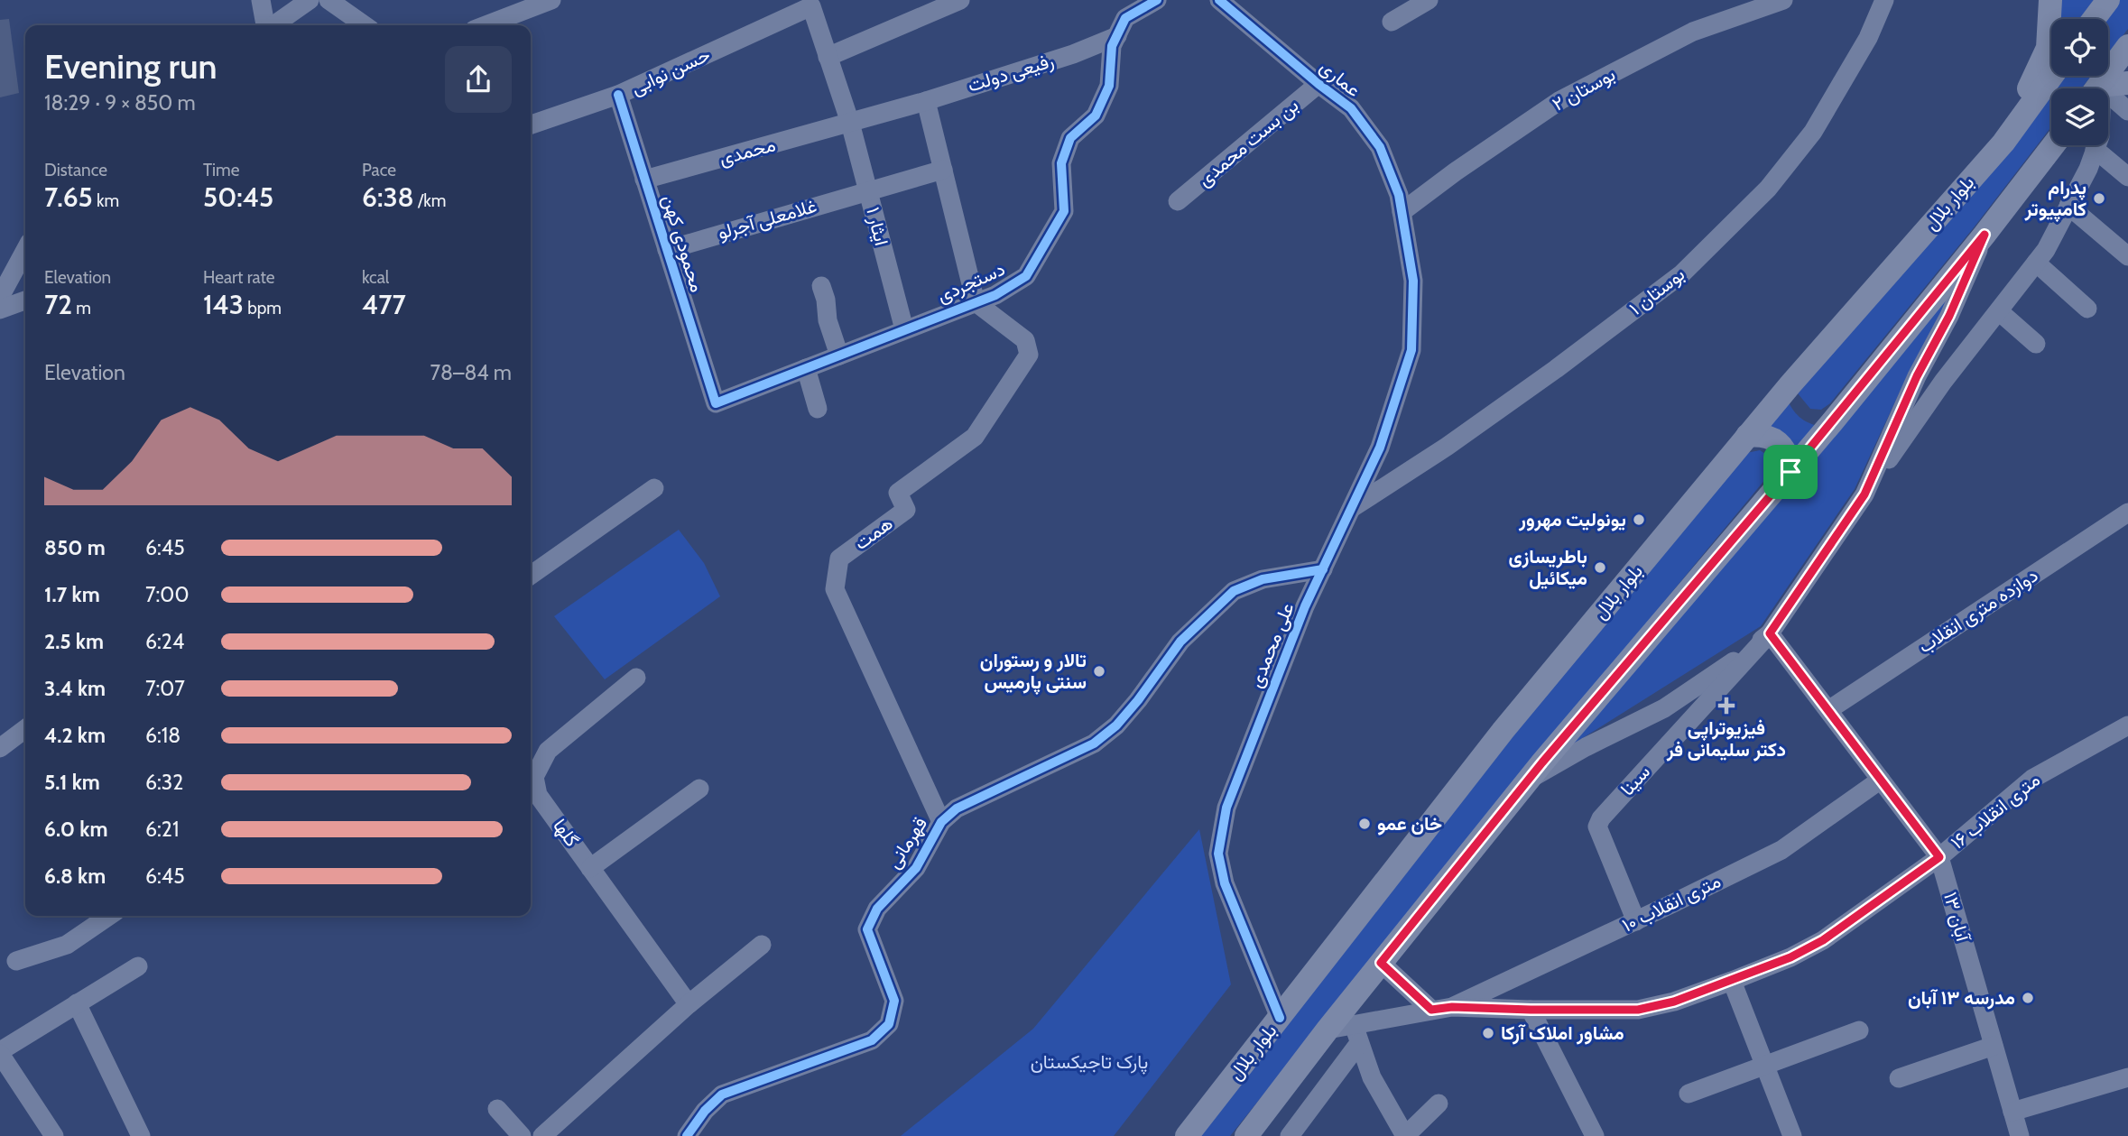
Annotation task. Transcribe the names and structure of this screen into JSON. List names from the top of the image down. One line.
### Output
{"streets":{"main road":["بلوار بلال"],"street":["حسن نوابی","رفیعی دولت","عماری","بوستان ۲","بن بست محمدی","محمدی","غلامعلی آجرلو","۱ ایثار","محمودی کهن","دستجردی","بوستان ۱","همت","دوازده متری انقلاب","علی محمدی","سینا","۱۶ متری انقلاب","گلها","قهرمانی","۱۰ متری انقلاب","۱۳ آبان"]},"crossings":[["حسن نوابی","۱ ایثار"],["حسن نوابی","محمودی کهن"],["رفیعی دولت","محمدی"],["رفیعی دولت","۱ ایثار"],["رفیعی دولت","دستجردی"],["عماری","بوستان ۲"],["عماری","بن بست محمدی"],["عماری","علی محمدی"],["بوستان ۲","علی محمدی"],["محمدی","۱ ایثار"],["محمدی","محمودی کهن"],["بلوار بلال","علی محمدی"],["غلامعلی آجرلو","۱ ایثار"],["غلامعلی آجرلو","محمودی کهن"],["۱ ایثار","دستجردی"],["محمودی کهن","دستجردی"],["دستجردی","همت"],["بوستان ۱","علی محمدی"],["همت","قهرمانی"],["دوازده متری انقلاب","۱۳ آبان"],["علی محمدی","قهرمانی"],["سینا","۱۰ متری انقلاب"],["سینا","۱۳ آبان"],["۱۶ متری انقلاب","۱۰ متری انقلاب"],["۱۶ متری انقلاب","۱۳ آبان"],["۱۰ متری انقلاب","۱۳ آبان"]],"parks":["پارک تاجیکستان"],"places":{"other":["پدرام کامپیوتر","یونولیت مهرور","باطریسازی میکائیل","تالار و رستوران سنتی پارمیس","خان عمو","مدرسه ۱۳ آبان","مشاور املاک آرکا"],"health":["فیزیوتراپی دکتر سلیمانی فر"]},"page":{"heading":["Evening run","18:29 · 9 × 850 m"],"stats":[["Distance","7.65 km"],["Time","50:45"],["Pace","6:38 /km"],["Elevation","72 m"],["Heart rate","143 bpm"],["kcal","477"]],"chart":["Elevation","78–84 m"],"list":[{"name":"850 m","note":"6:45"},{"name":"1.7 km","note":"7:00"},{"name":"2.5 km","note":"6:24"},{"name":"3.4 km","note":"7:07"},{"name":"4.2 km","note":"6:18"},{"name":"5.1 km","note":"6:32"},{"name":"6.0 km","note":"6:21"},{"name":"6.8 km","note":"6:45"}]}}
